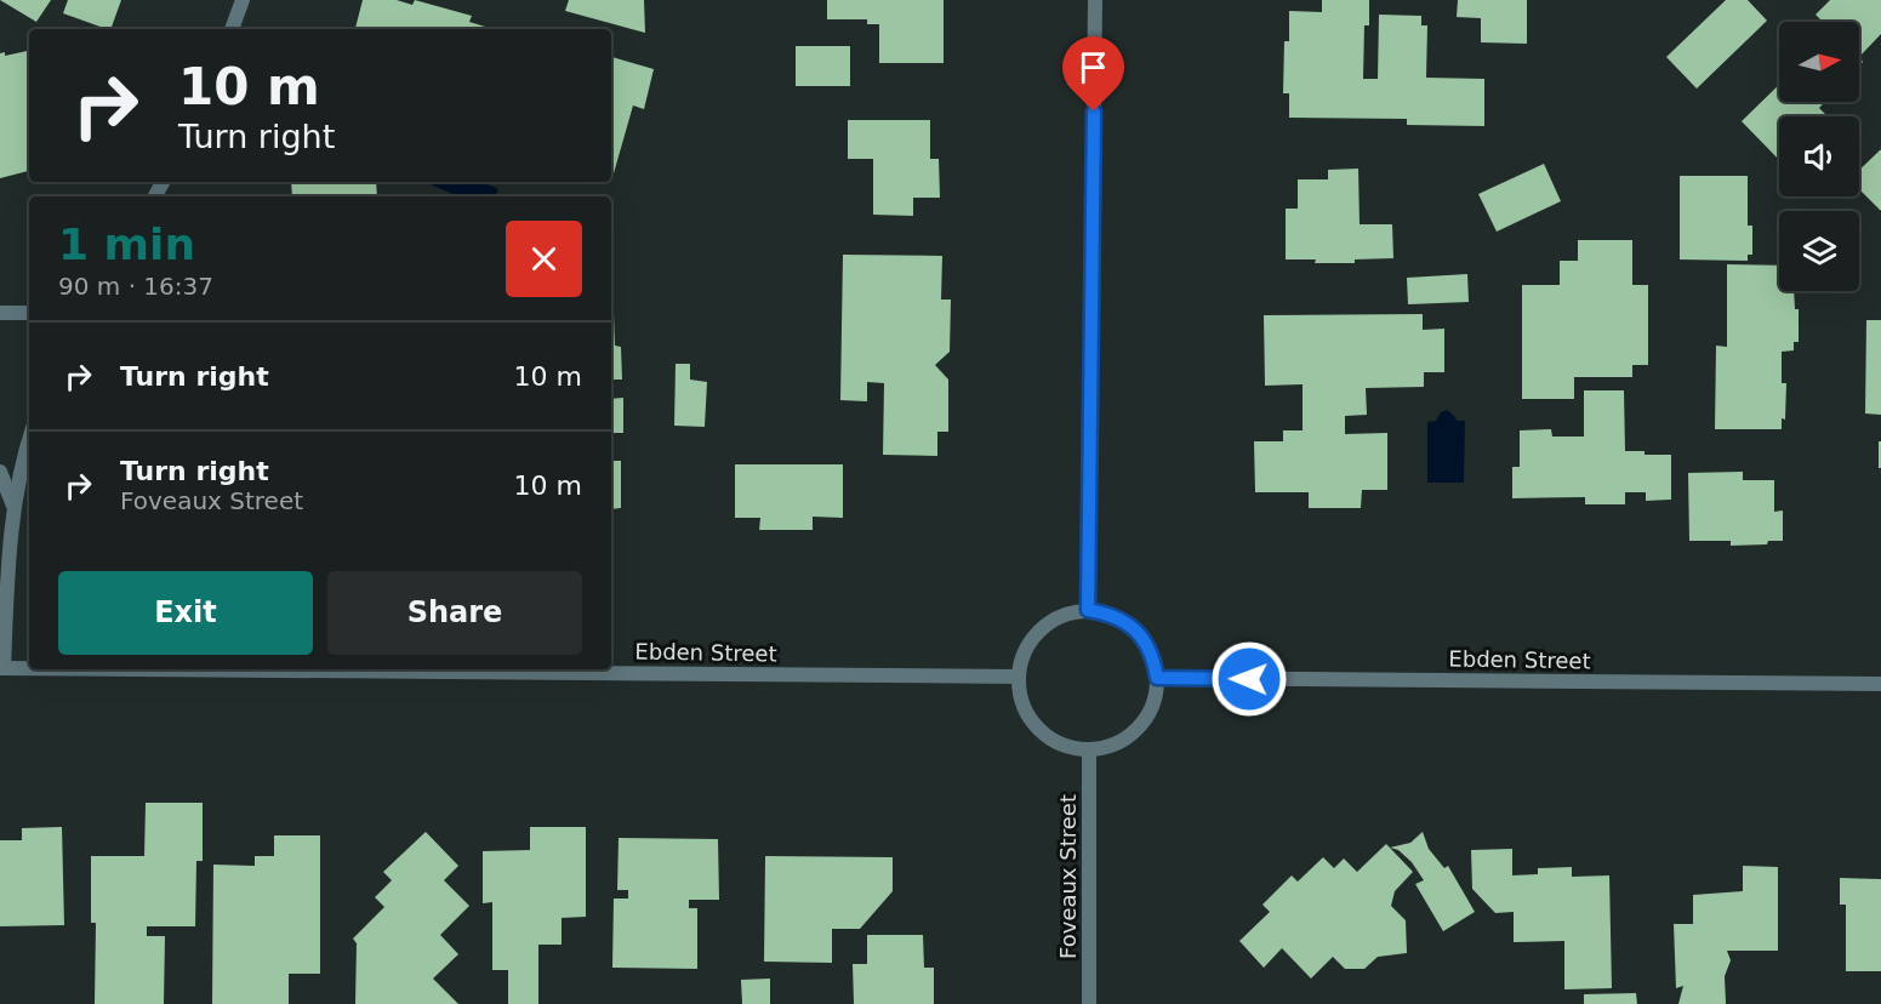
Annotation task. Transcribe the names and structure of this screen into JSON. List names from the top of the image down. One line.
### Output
{"streets":{"street":["Ebden Street","Foveaux Street"]},"crossings":[["Ebden Street","Foveaux Street"]],"north":"right","page":{"turn":["10 m","Turn right"],"heading":["1 min","90 m · 16:37"],"list":[{"name":"Turn right","value":"10 m"},{"name":"Turn right","note":"Foveaux Street","value":"10 m"}],"buttons":["Exit","Share"]}}
